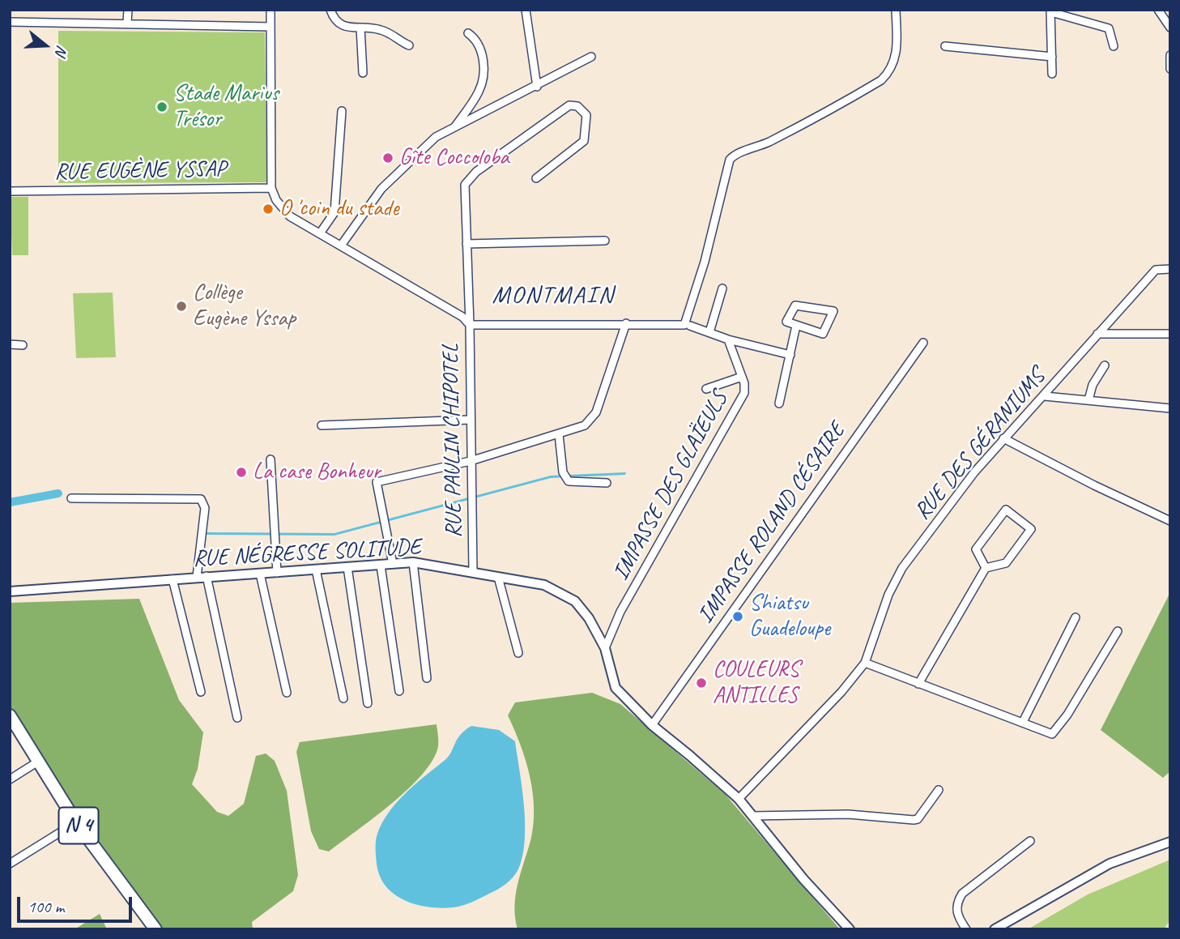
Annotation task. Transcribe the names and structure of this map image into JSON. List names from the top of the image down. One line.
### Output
{"streets":{"main road":["N 4"],"street":["RUE EUGÈNE YSSAP","RUE PAULIN CHIPOTEL","RUE DES GÉRANIUMS","IMPASSE DES GLAÏEULS","IMPASSE ROLAND CÉSAIRE","RUE NÉGRESSE SOLITUDE"]},"crossings":[["RUE EUGÈNE YSSAP","RUE PAULIN CHIPOTEL"],["RUE PAULIN CHIPOTEL","RUE NÉGRESSE SOLITUDE"],["RUE DES GÉRANIUMS","RUE NÉGRESSE SOLITUDE"],["IMPASSE DES GLAÏEULS","RUE NÉGRESSE SOLITUDE"],["IMPASSE ROLAND CÉSAIRE","RUE NÉGRESSE SOLITUDE"]],"districts":["MONTMAIN"],"places":["Stade Marius Trésor","Gîte Coccoloba","O 'coin du stade","Collège Eugène Yssap","La case Bonheur","Shiatsu Guadeloupe","COULEURS ANTILLES"],"scale_bar":"100 m","north":"right"}
